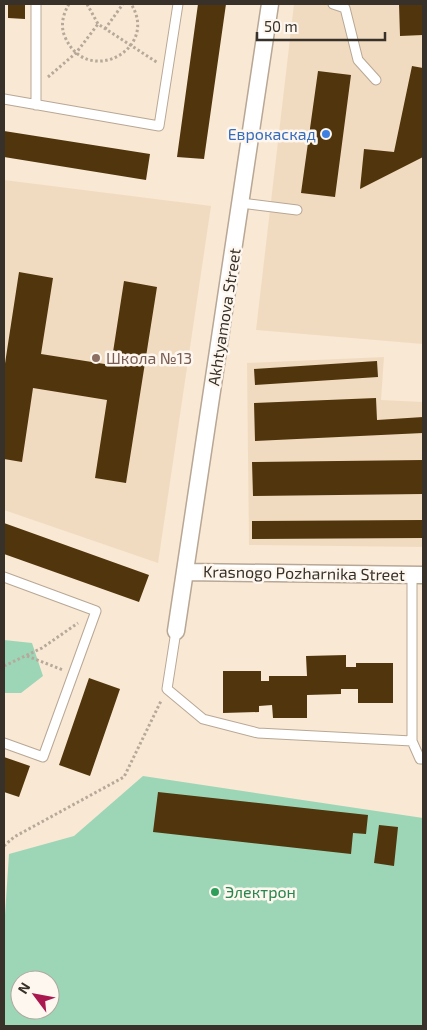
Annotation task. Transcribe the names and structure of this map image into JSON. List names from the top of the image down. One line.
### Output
{"streets":{"street":["Akhtyamova Street","Krasnogo Pozharnika Street"]},"crossings":[["Akhtyamova Street","Krasnogo Pozharnika Street"]],"places":["Еврокаскад","Школа №13","Электрон"],"scale_bar":"50 m","north":"top left"}
